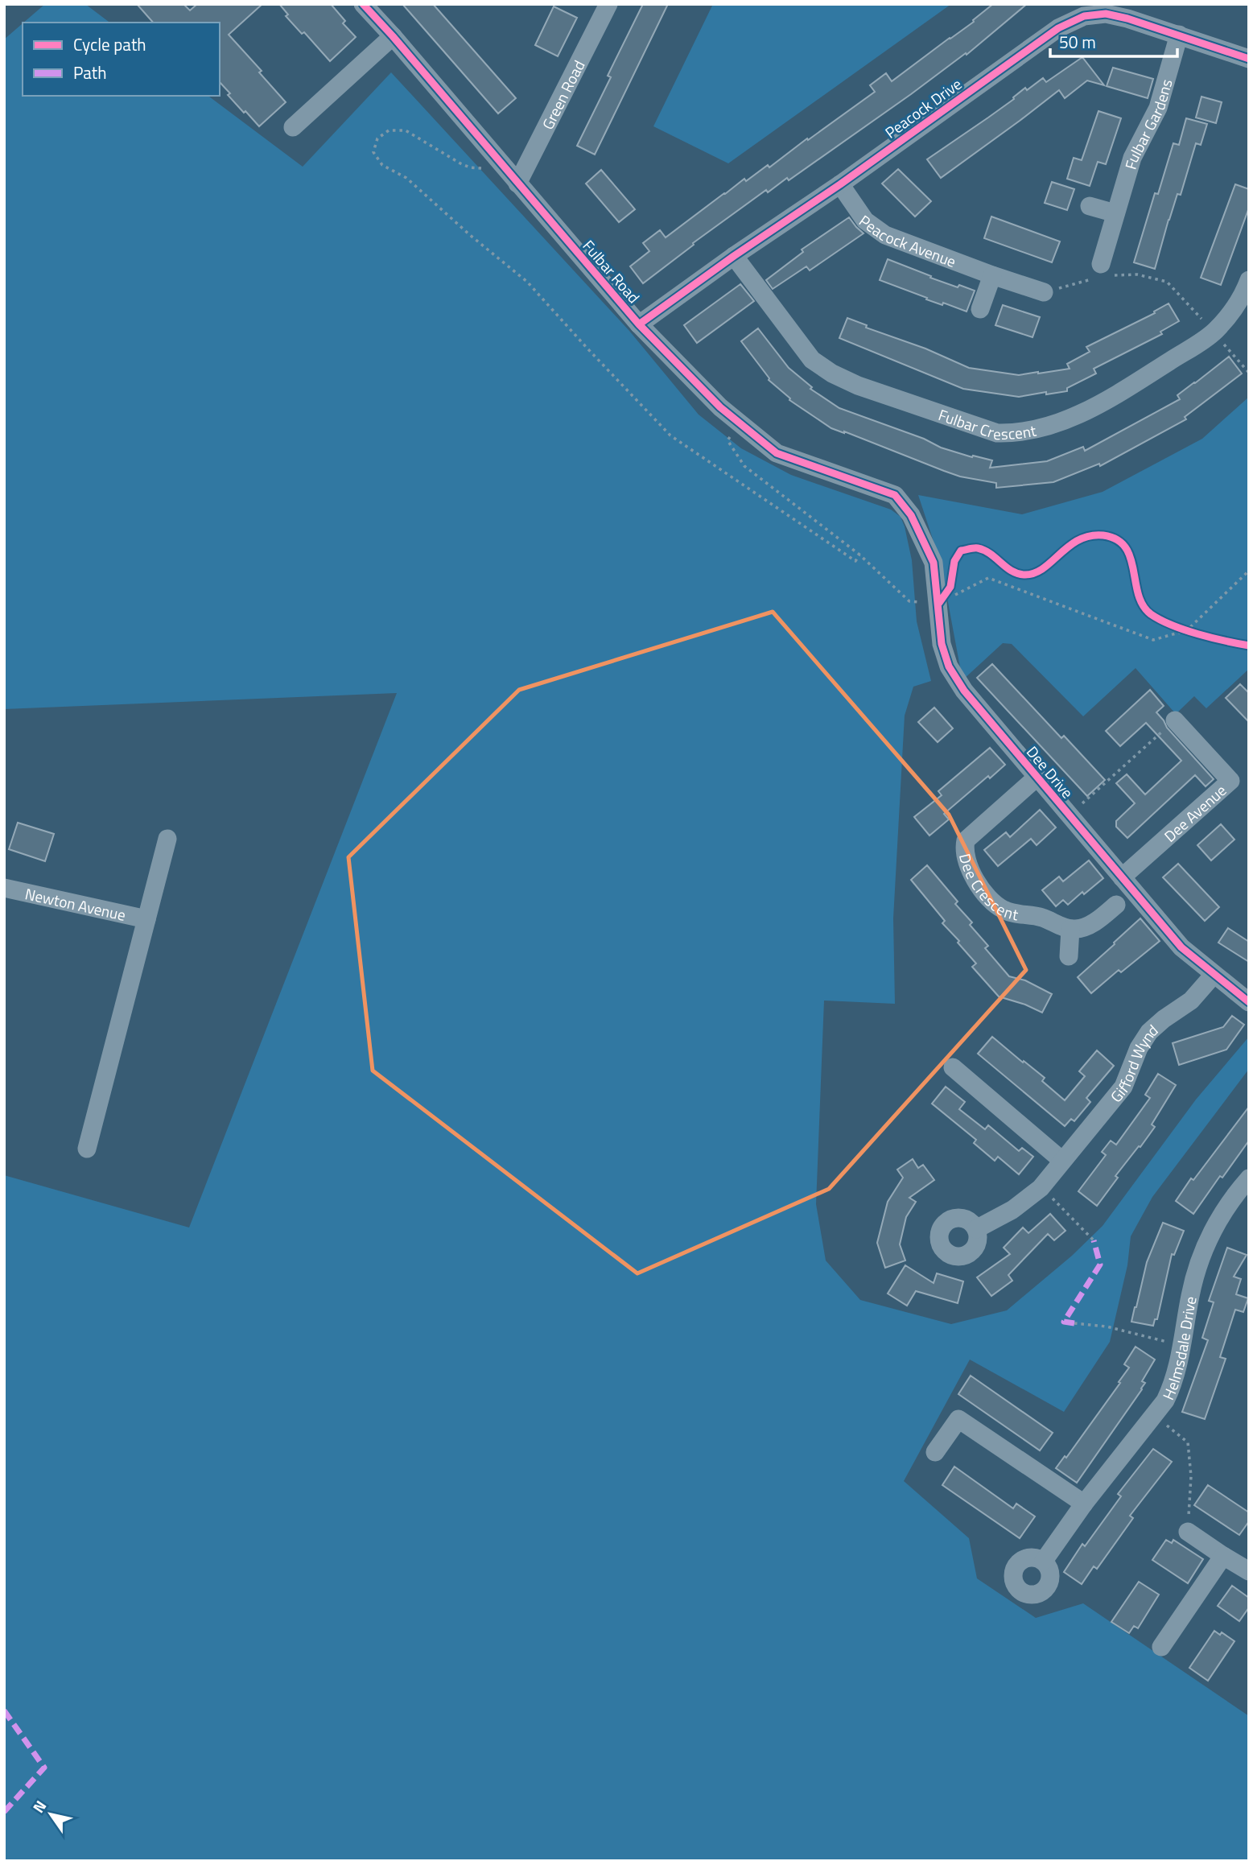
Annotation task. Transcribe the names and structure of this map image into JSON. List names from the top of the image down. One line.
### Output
{"streets":{"street":["Green Road","Peacock Drive","Fulbar Gardens","Peacock Avenue","Fulbar Road","Fulbar Crescent","Dee Drive","Dee Avenue","Dee Crescent","Newton Avenue","Gifford Wynd","Helmsdale Drive"]},"crossings":[["Green Road","Fulbar Road"],["Peacock Drive","Fulbar Gardens"],["Peacock Drive","Peacock Avenue"],["Peacock Drive","Fulbar Road"],["Peacock Drive","Fulbar Crescent"],["Fulbar Road","Dee Drive"],["Dee Drive","Dee Avenue"],["Dee Drive","Dee Crescent"],["Dee Drive","Gifford Wynd"]],"legend":["Cycle path","Path"],"scale_bar":"50 m","north":"top left"}
